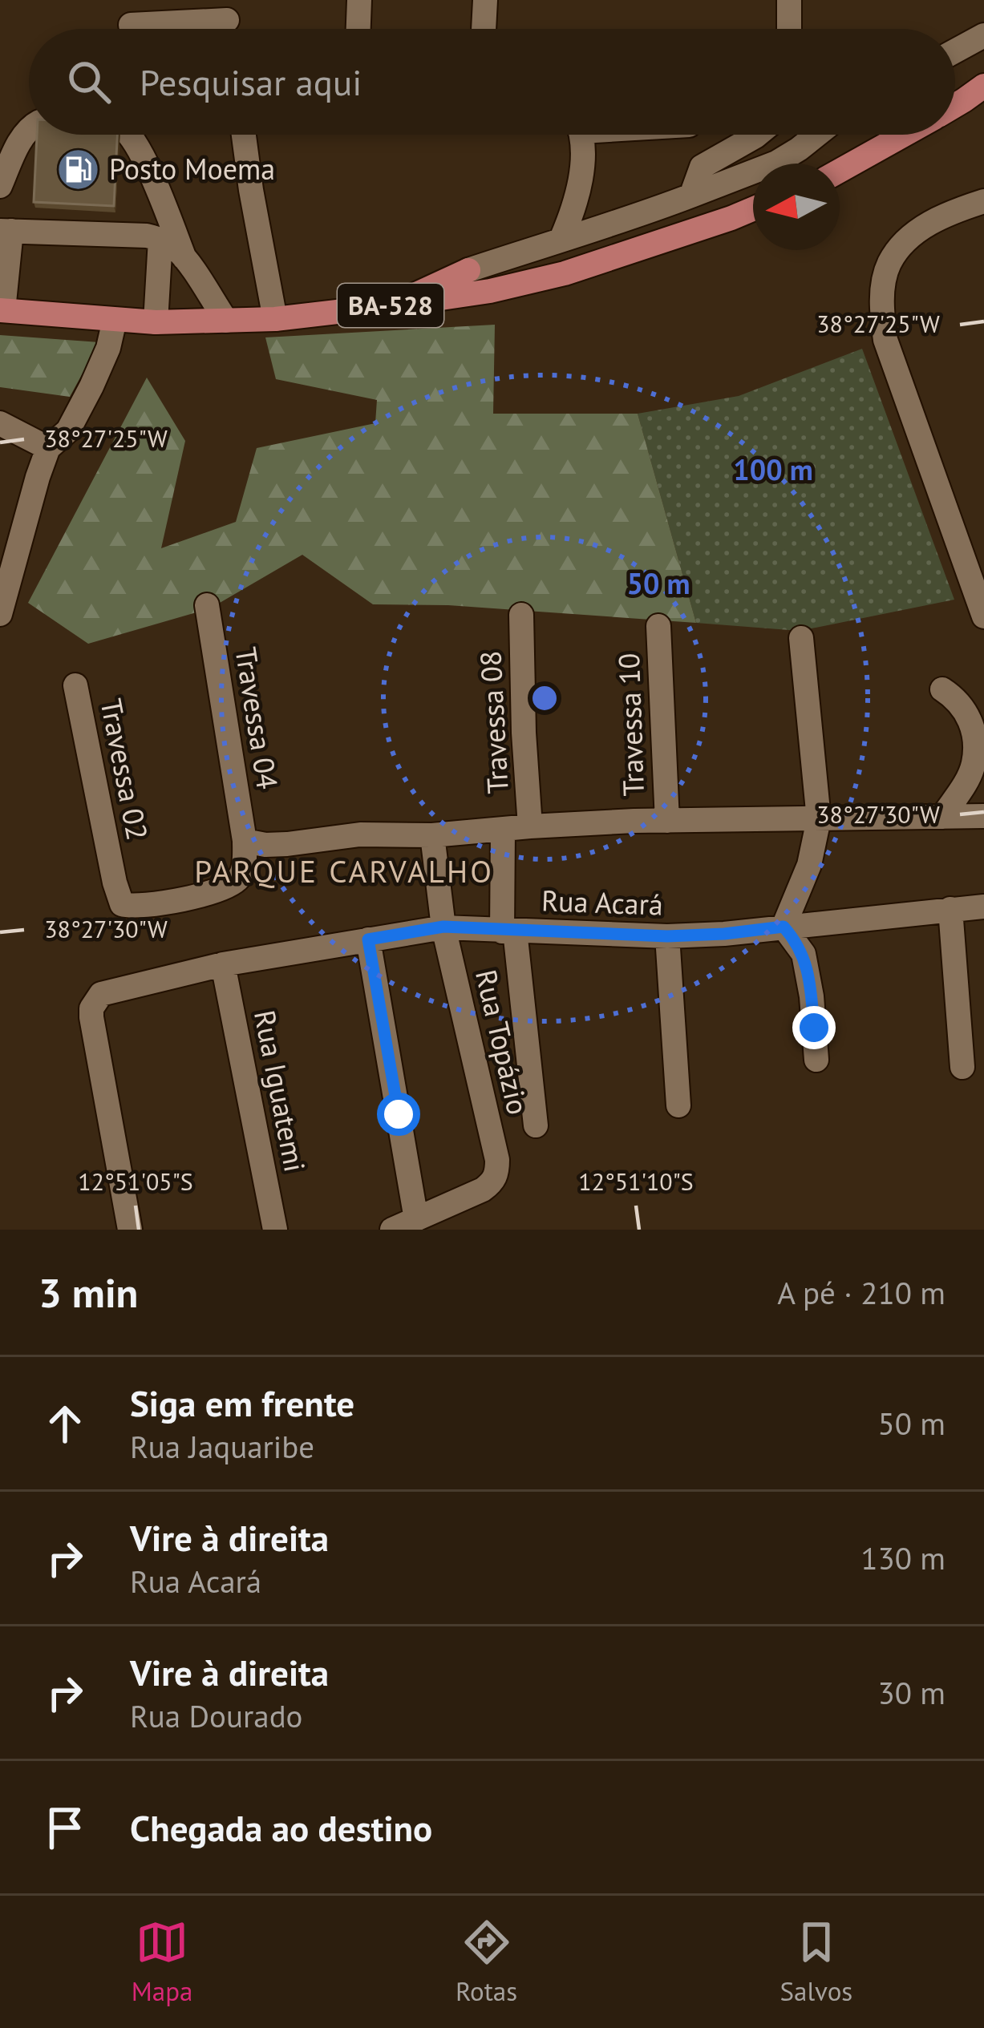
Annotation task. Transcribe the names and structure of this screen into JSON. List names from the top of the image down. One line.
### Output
{"streets":{"main road":["BA-528"],"street":["Travessa 04","Travessa 08","Travessa 10","Travessa 02","Rua Acará","Rua Topázio","Rua Iguatemi"]},"crossings":[["Travessa 04","Travessa 02"],["Rua Acará","Rua Topázio"],["Rua Acará","Rua Iguatemi"]],"districts":["PARQUE CARVALHO"],"places":{"fuel station":["Posto Moema"]},"north":"left","page":{"search":"Pesquisar aqui","heading":["3 min","A pé · 210 m"],"list":[["Siga em frente","Rua Jaquaribe","50 m"],["Vire à direita","Rua Acará","130 m"],["Vire à direita","Rua Dourado","30 m"],"Chegada ao destino"],"nav":["Mapa","Rotas","Salvos"]},"coordinates":["38°27'25\"W","38°27'30\"W","12°51'05\"S","12°51'10\"S"],"rings":["100 m","50 m"]}
